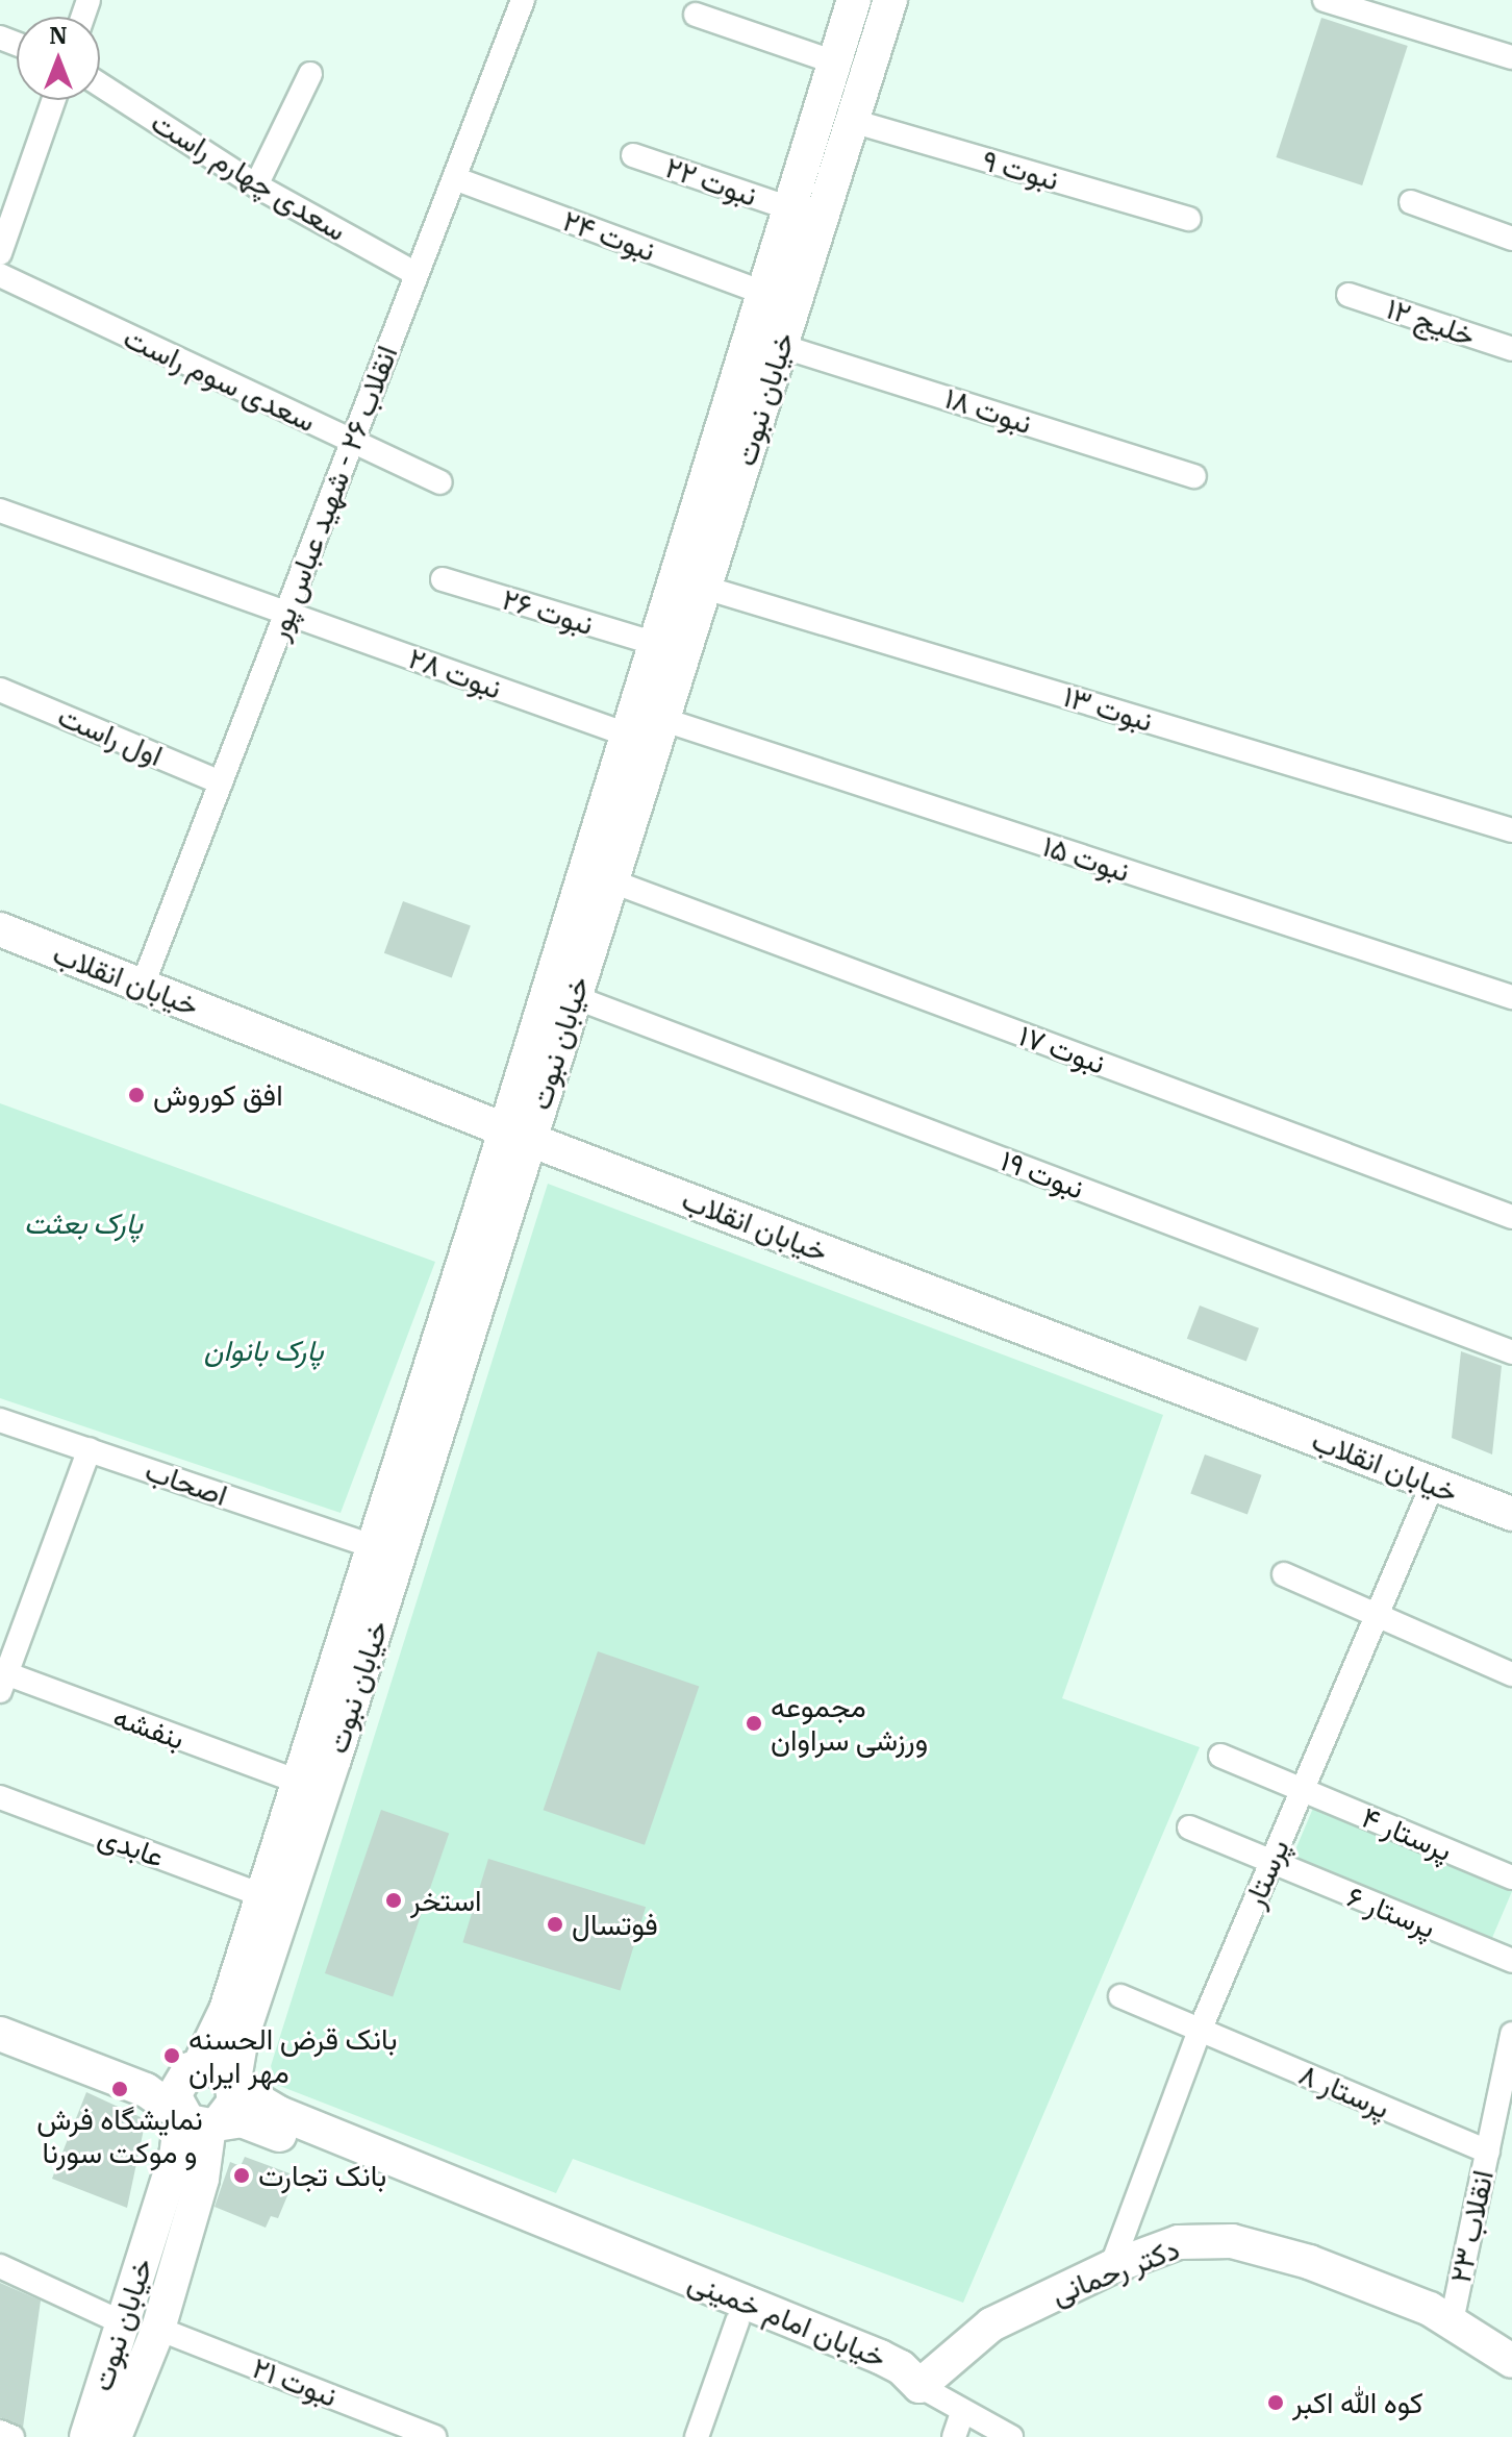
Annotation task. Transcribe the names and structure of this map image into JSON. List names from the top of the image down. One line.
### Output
{"streets":{"main road":["خیابان نبوت","خیابان انقلاب","دکتر رحمانی","خیابان امام خمینی"],"street":["نبوت ۹","سعدی چهارم راست","نبوت ۲۲","نبوت ۲۴","خلیج ۱۲","سعدی سوم راست","نبوت ۱۸","انقلاب ۲۶ - شهید عباس پور","نبوت ۲۶","نبوت ۲۸","نبوت ۱۳","اول راست","نبوت ۱۵","نبوت ۱۷","نبوت ۱۹","اصحاب","بنفشه","پرستار ۴","عابدی","پرستار","پرستار ۶","پرستار ۸","انقلاب ۲۳","نبوت ۲۱"]},"crossings":[["نبوت ۹","خیابان نبوت"],["سعدی چهارم راست","انقلاب ۲۶ - شهید عباس پور"],["نبوت ۲۲","خیابان نبوت"],["نبوت ۲۴","خیابان نبوت"],["نبوت ۲۴","انقلاب ۲۶ - شهید عباس پور"],["سعدی سوم راست","انقلاب ۲۶ - شهید عباس پور"],["خیابان نبوت","نبوت ۱۸"],["خیابان نبوت","نبوت ۲۶"],["خیابان نبوت","نبوت ۲۸"],["خیابان نبوت","نبوت ۱۳"],["خیابان نبوت","نبوت ۱۵"],["خیابان نبوت","خیابان انقلاب"],["خیابان نبوت","نبوت ۱۷"],["خیابان نبوت","نبوت ۱۹"],["خیابان نبوت","اصحاب"],["خیابان نبوت","بنفشه"],["خیابان نبوت","عابدی"],["خیابان نبوت","خیابان امام خمینی"],["خیابان نبوت","نبوت ۲۱"],["انقلاب ۲۶ - شهید عباس پور","نبوت ۲۸"],["انقلاب ۲۶ - شهید عباس پور","اول راست"],["انقلاب ۲۶ - شهید عباس پور","خیابان انقلاب"],["نبوت ۲۸","نبوت ۱۵"],["خیابان انقلاب","پرستار"],["پرستار ۴","پرستار"],["پرستار","پرستار ۶"],["پرستار","پرستار ۸"],["پرستار","دکتر رحمانی"],["پرستار ۸","انقلاب ۲۳"],["انقلاب ۲۳","دکتر رحمانی"],["دکتر رحمانی","خیابان امام خمینی"]],"parks":["پارک بعثت","پارک بانوان"],"places":["افق کوروش","مجموعه ورزشی سراوان","استخر","فوتسال","بانک قرض الحسنه مهر ایران","نمایشگاه فرش و موکت سورنا","بانک تجارت","کوه الله اکبر"],"north":"top"}
